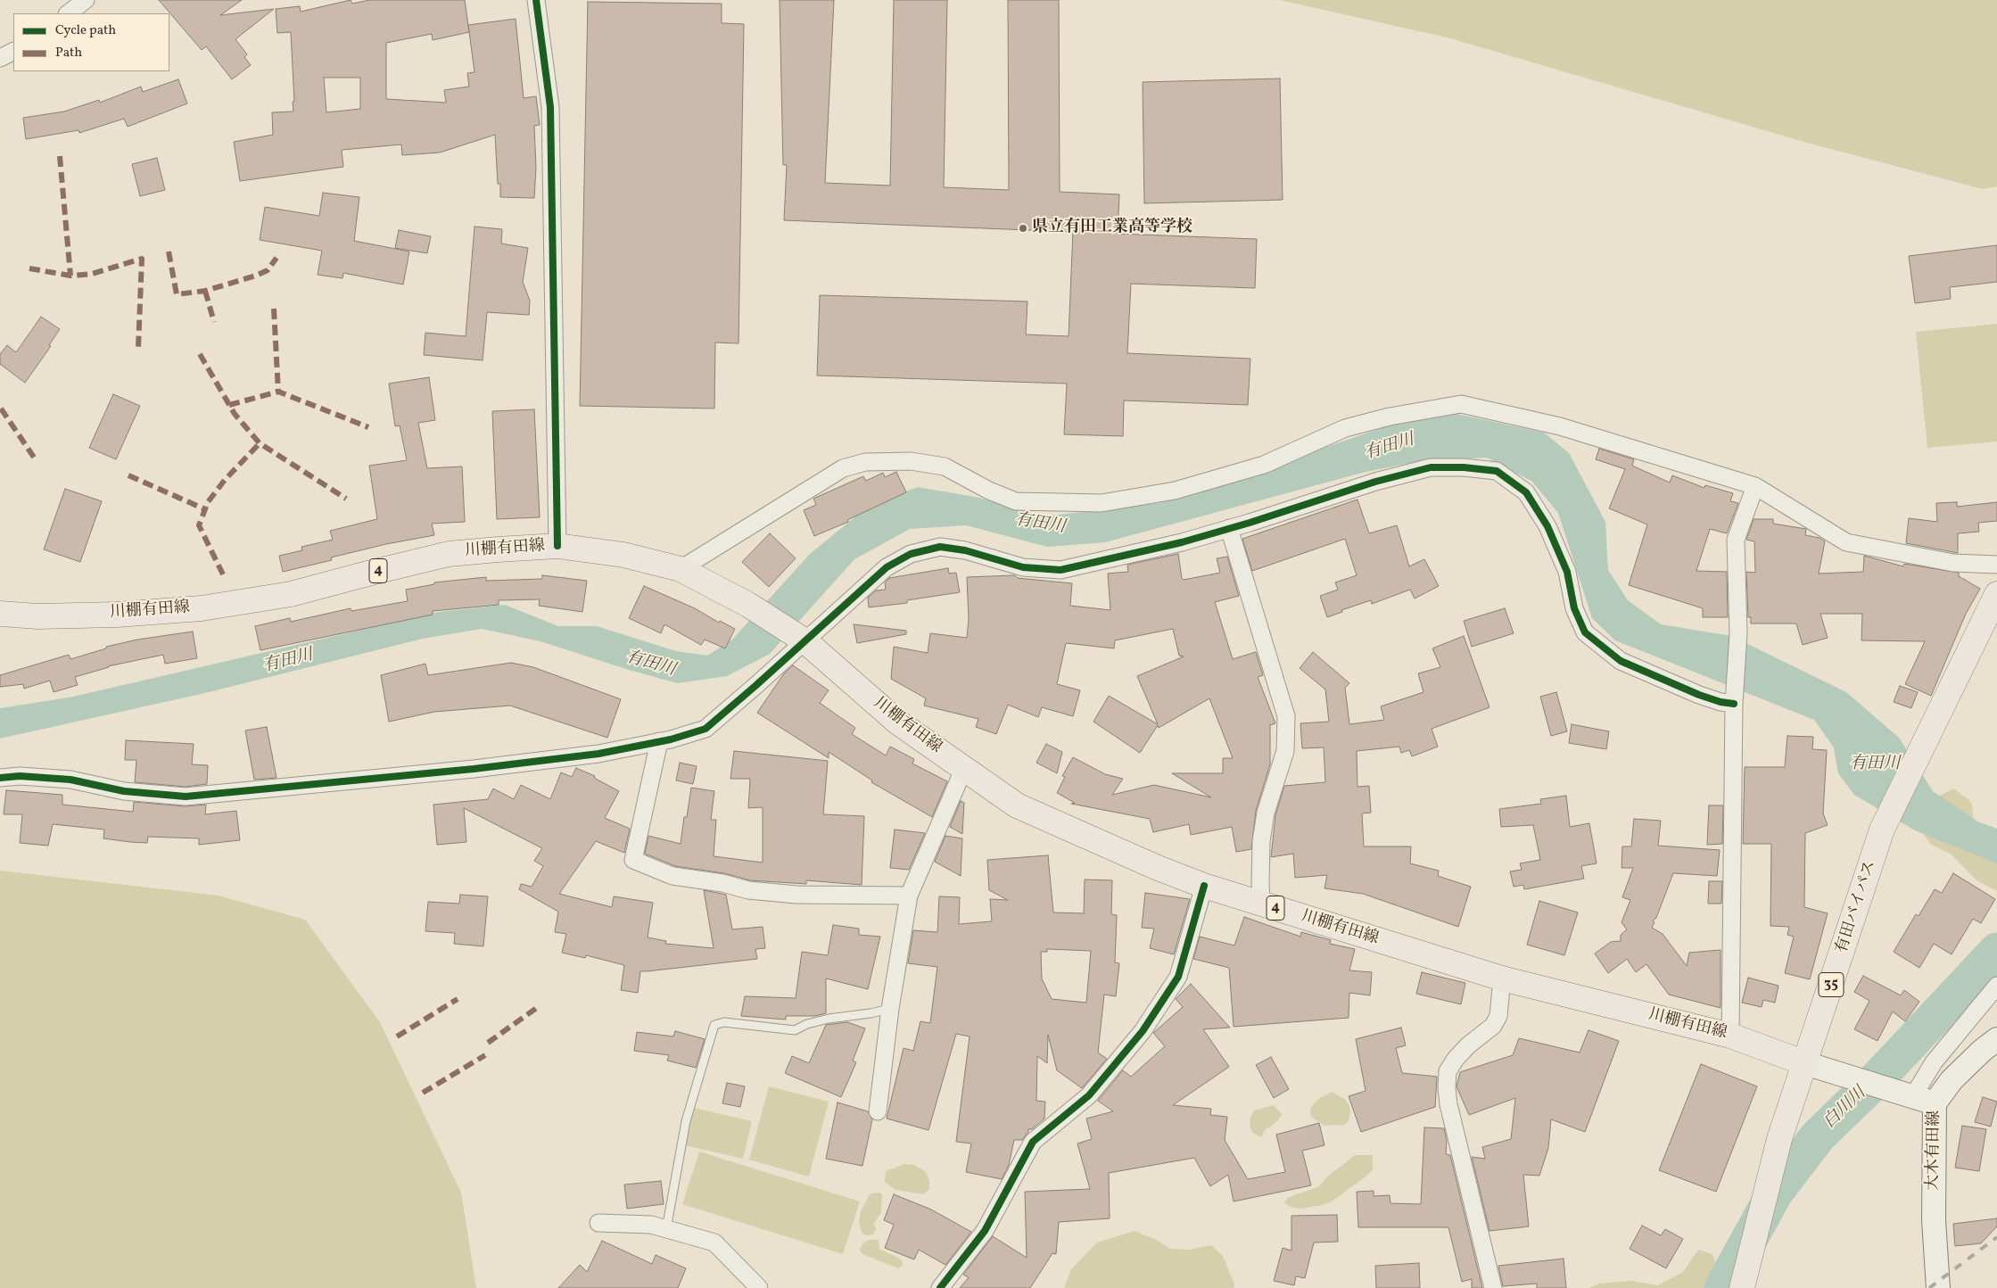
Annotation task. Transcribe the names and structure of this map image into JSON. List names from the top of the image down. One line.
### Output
{"streets":{"main road":["川棚有田線","4","有田バイパス","35","大木有田線"]},"crossings":[["川棚有田線","有田バイパス"]],"water":["有田川","白川川"],"places":["県立有田工業高等学校"],"legend":["Cycle path","Path"]}
